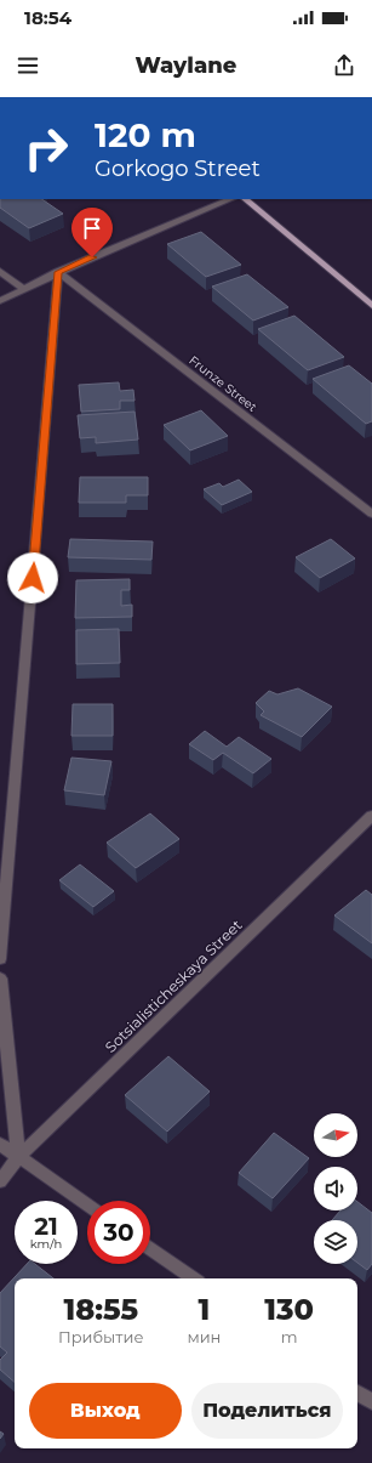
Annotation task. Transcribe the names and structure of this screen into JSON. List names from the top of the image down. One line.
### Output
{"streets":{"street":["Frunze Street","Sotsialisticheskaya Street"]},"north":"right","page":{"status":"18:54","header":"Waylane","turn":["120 m","Gorkogo Street"],"speed":"21 km/h","limit":"30","eta":["18:55","Прибытие","1","мин","130","m"],"buttons":["Выход","Поделиться"]}}
